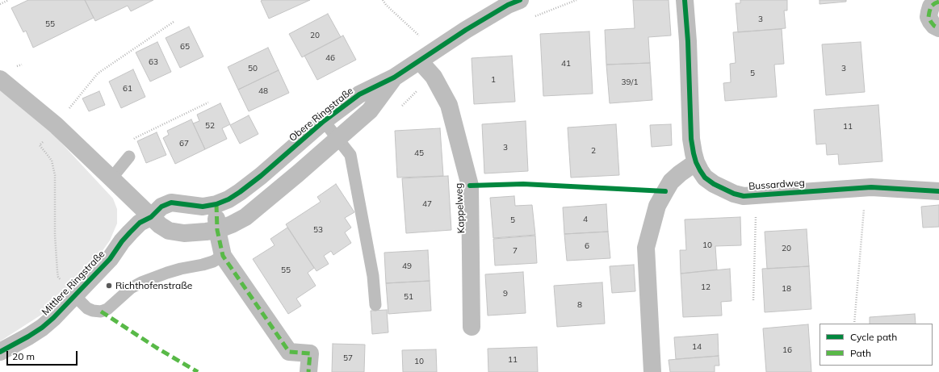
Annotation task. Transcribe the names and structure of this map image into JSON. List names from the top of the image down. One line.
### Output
{"streets":{"street":["Obere Ringstraße","Bussardweg","Kappelweg","Mittlere Ringstraße"]},"crossings":[["Obere Ringstraße","Kappelweg"],["Obere Ringstraße","Mittlere Ringstraße"]],"places":["Richthofenstraße"],"house_numbers":["3","55","20","65","46","63","41","50","3","5","1","39/1","61","48","52","11","67","3","2","45","47","4","5","53","10","6","20","7","49","55","12","18","9","51","8","14","16","57","11","10"],"legend":["Cycle path","Path"],"scale_bar":"20 m"}
